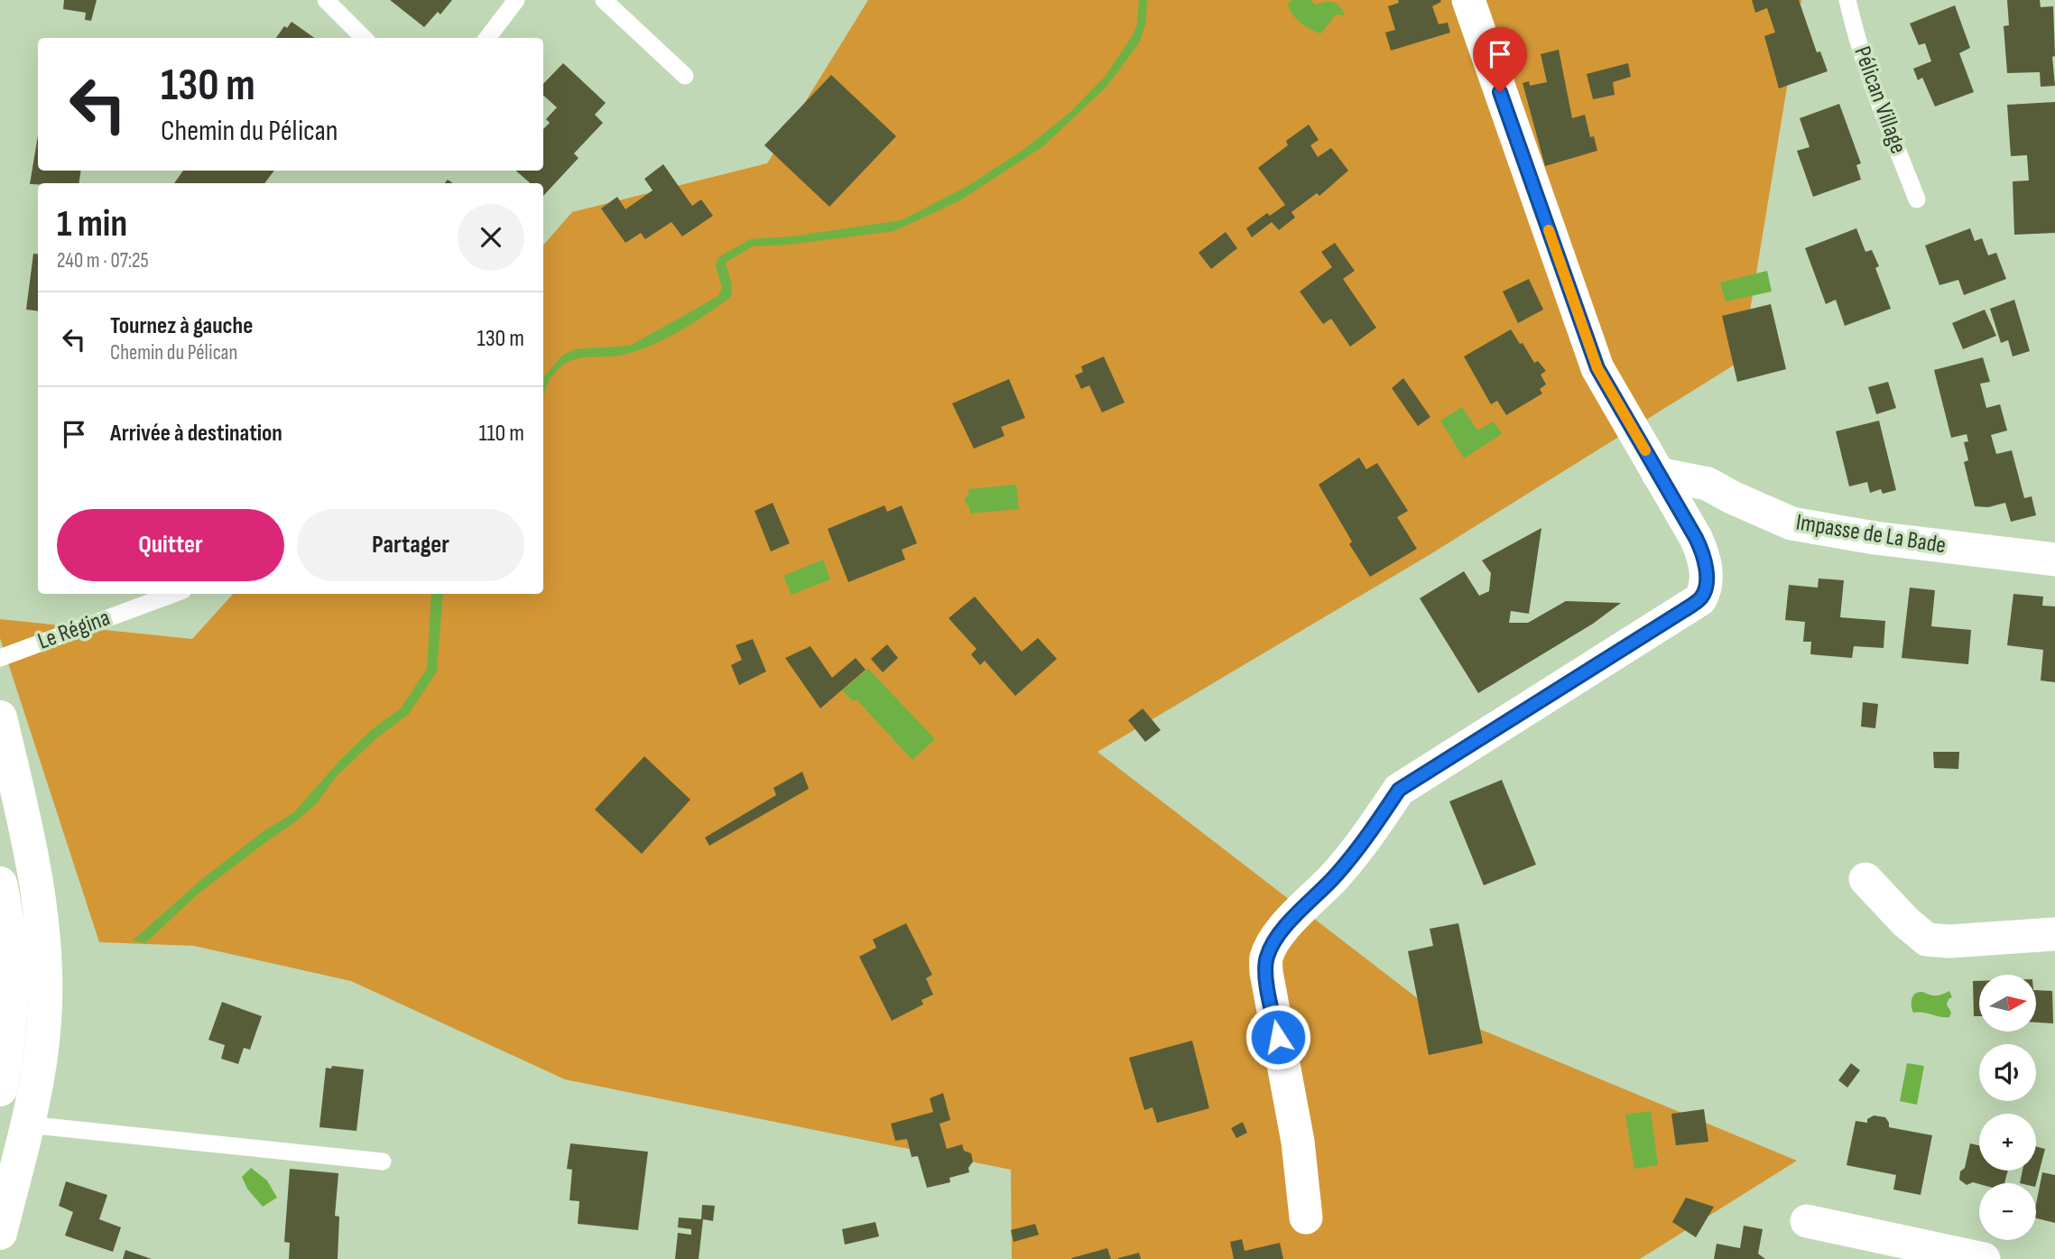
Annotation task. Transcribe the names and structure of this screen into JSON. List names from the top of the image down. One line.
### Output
{"streets":{"street":["Impasse de La Bade"],"lane":["Pélican Village","Le Régina"]},"north":"right","page":{"turn":["130 m","Chemin du Pélican"],"heading":["1 min","240 m · 07:25"],"list":[{"name":"Tournez à gauche","note":"Chemin du Pélican","value":"130 m"},{"name":"Arrivée à destination","value":"110 m"}],"buttons":["Quitter","Partager"],"map_buttons":["+","−"]}}
